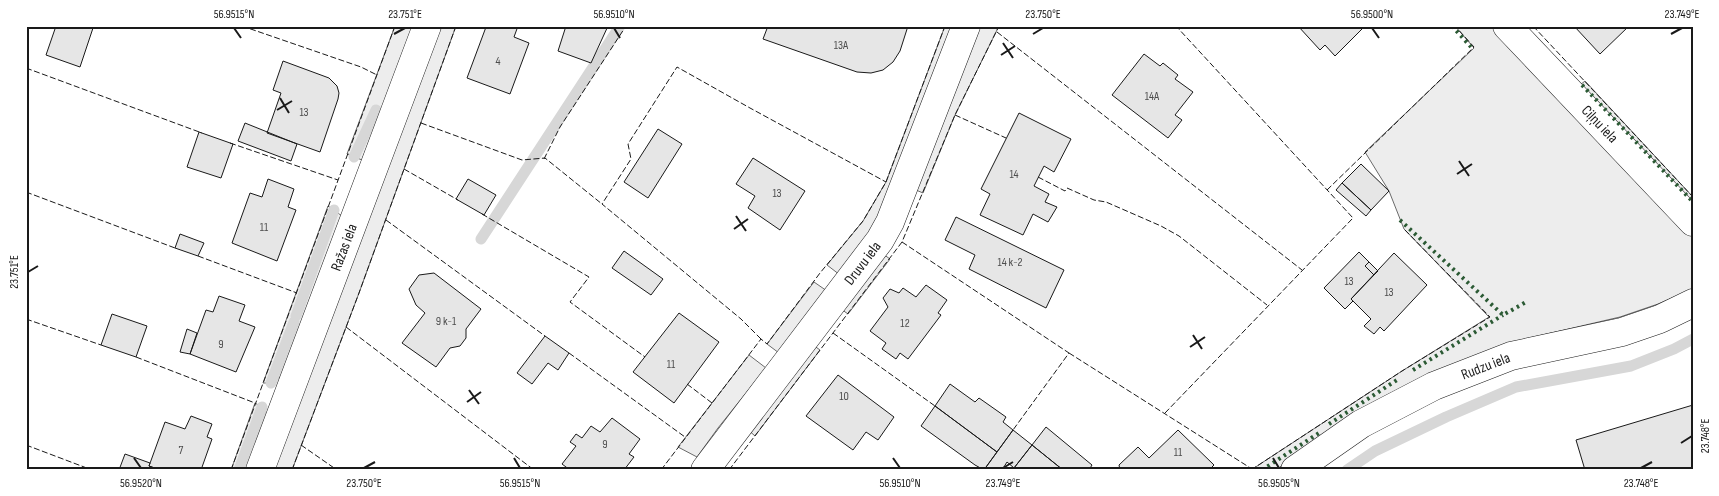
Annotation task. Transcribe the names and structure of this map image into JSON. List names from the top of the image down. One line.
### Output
{"streets":{"street":["Ciļņu iela","Ražas iela","Druvu iela","Rudzu iela"]},"house_numbers":["13A","4","14A","13","14","13","11","14 k-2","13","13","9 k-1","12","9","11","10","9","7","11"],"coordinates":["56.9515°N","23.751°E","56.9510°N","23.750°E","56.9500°N","23.749°E","23.748°E","56.9520°N","56.9505°N"]}
